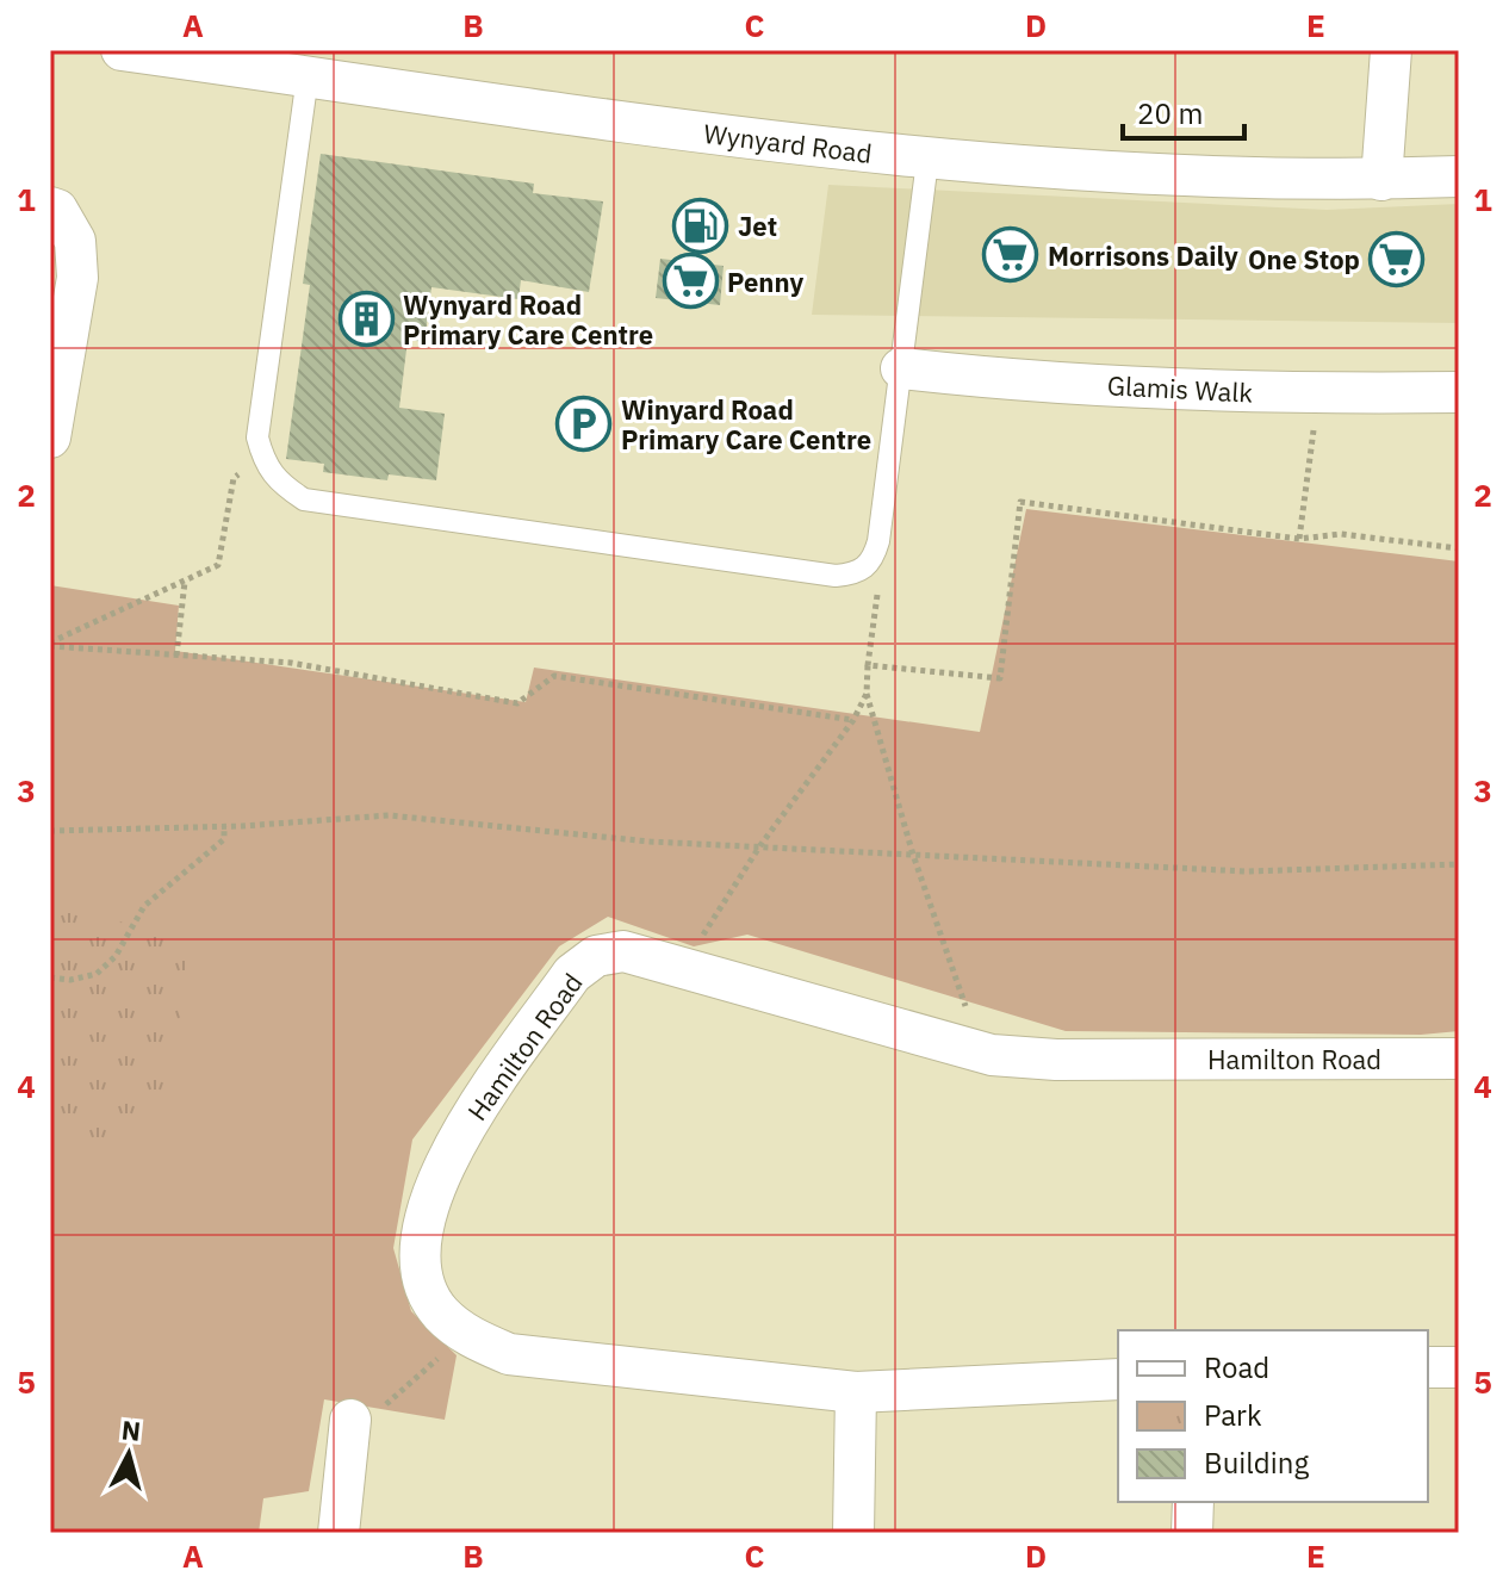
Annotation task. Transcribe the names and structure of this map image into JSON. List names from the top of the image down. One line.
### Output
{"streets":{"street":["Wynyard Road","Glamis Walk","Hamilton Road"]},"places":{"fuel station":["Jet"],"supermarket":["Morrisons Daily","One Stop","Penny"],"building":["Wynyard Road Primary Care Centre"],"parking":["Winyard Road Primary Care Centre"]},"legend":["Road","Park","Building"],"scale_bar":"20 m","north":"top","grid":{"columns":["A","B","C","D","E"],"rows":["1","2","3","4","5"]}}
